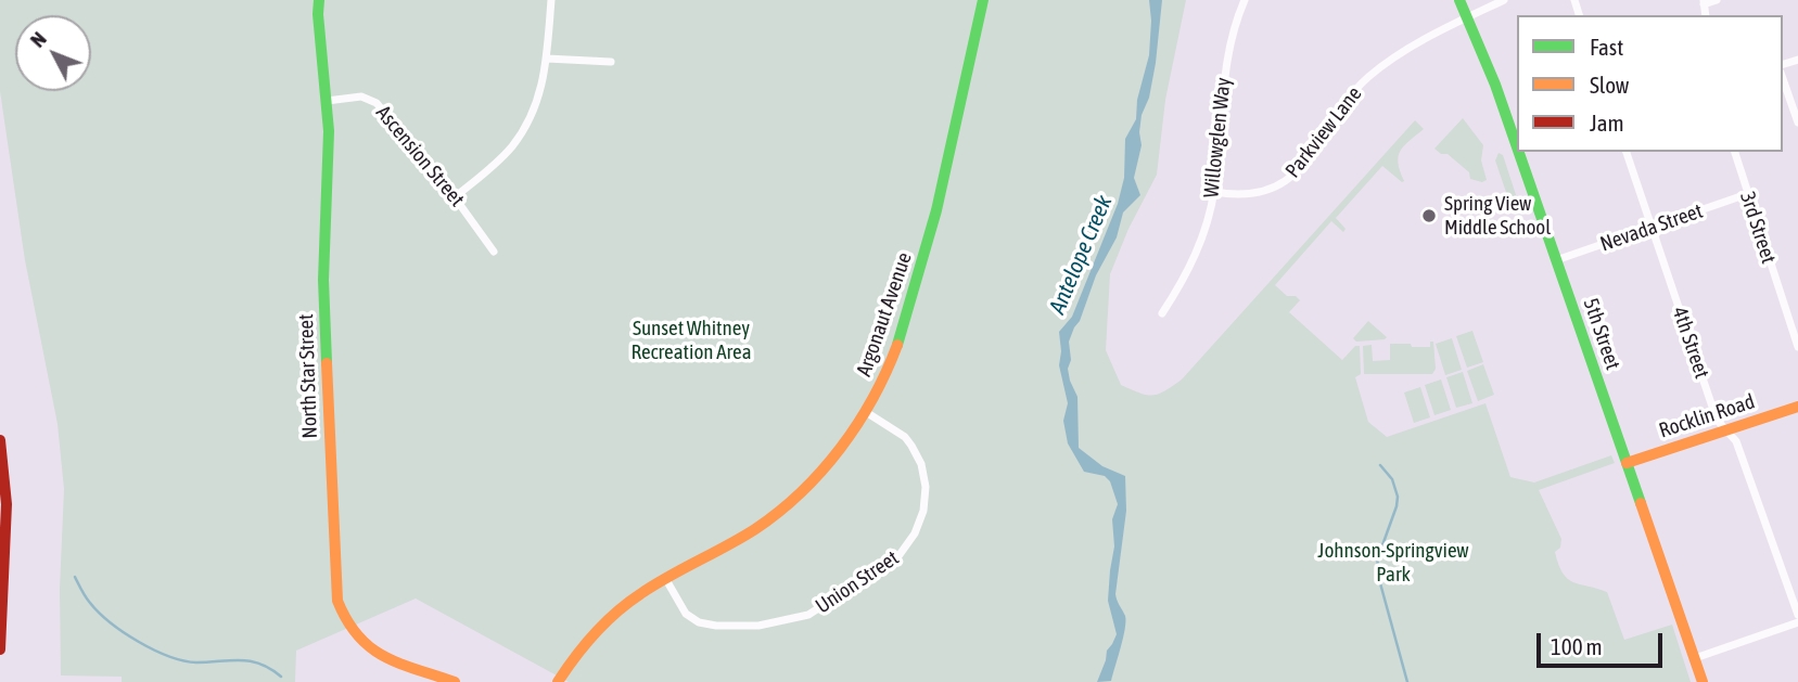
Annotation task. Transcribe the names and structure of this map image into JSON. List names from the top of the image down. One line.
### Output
{"streets":{"street":["Parkview Lane","Willowglen Way","Ascension Street","Nevada Street","3rd Street","Argonaut Avenue","5th Street","4th Street","North Star Street","Rocklin Road","Union Street"]},"crossings":[["Parkview Lane","Willowglen Way"],["Parkview Lane","5th Street"],["Ascension Street","North Star Street"],["Nevada Street","3rd Street"],["Nevada Street","5th Street"],["Nevada Street","4th Street"],["Argonaut Avenue","Union Street"],["5th Street","Rocklin Road"],["4th Street","Rocklin Road"]],"water":["Antelope Creek"],"parks":["Sunset Whitney Recreation Area","Johnson-Springview Park"],"places":["Spring View Middle School"],"legend":["Fast","Slow","Jam"],"scale_bar":"100 m","north":"top left"}
